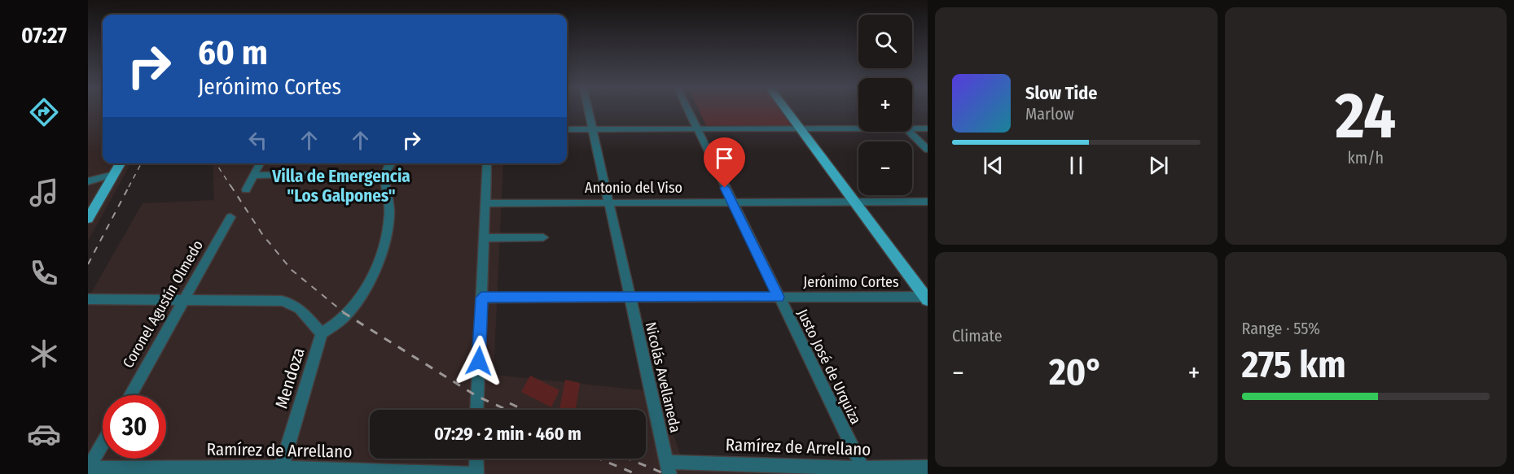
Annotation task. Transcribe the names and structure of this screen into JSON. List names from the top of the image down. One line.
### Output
{"streets":{"street":["Antonio del Viso","Jerónimo Cortes","Coronel Agustín Olmedo","Justo José de Urquiza","Nicolás Avellaneda","Mendoza","Ramírez de Arrellano"]},"crossings":[["Antonio del Viso","Justo José de Urquiza"],["Antonio del Viso","Nicolás Avellaneda"],["Jerónimo Cortes","Justo José de Urquiza"],["Jerónimo Cortes","Nicolás Avellaneda"],["Coronel Agustín Olmedo","Mendoza"],["Justo José de Urquiza","Ramírez de Arrellano"],["Nicolás Avellaneda","Ramírez de Arrellano"],["Mendoza","Ramírez de Arrellano"]],"districts":["Villa de Emergencia \"Los Galpones\""],"page":{"tabs":"07:27","tile":[["24","km/h"],"Climate",["Range · 55%","275 km"]],"map_buttons":["+","−"],"turn":["60 m","Jerónimo Cortes"],"song":["Slow Tide","Marlow"],"heat":["−","20°","+"],"limit":"30","trip":"07:29 · 2 min · 460 m"}}
